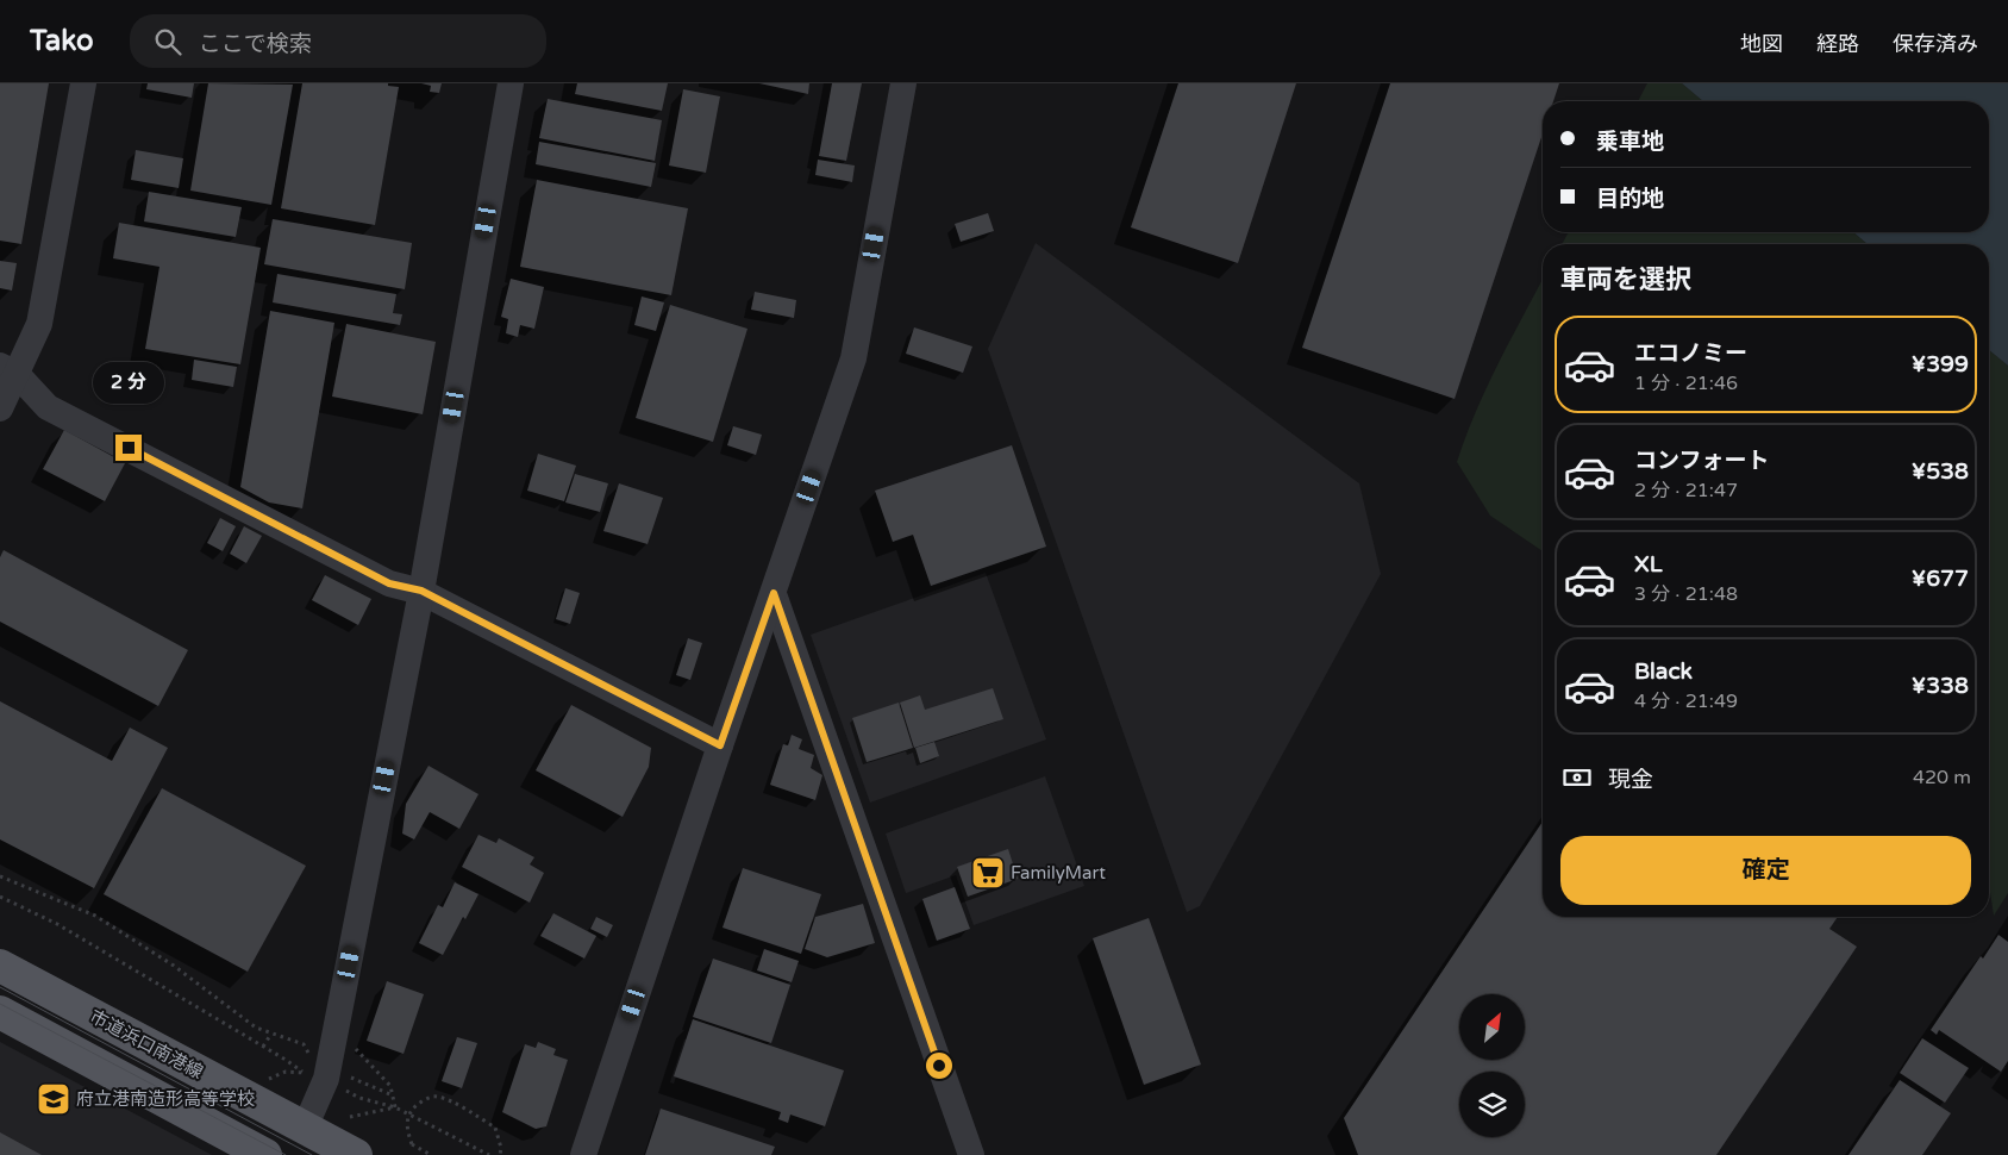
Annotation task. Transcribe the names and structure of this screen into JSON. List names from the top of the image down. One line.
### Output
{"streets":{"main road":["市道浜口南港線"]},"places":{"supermarket":["FamilyMart"],"school or university":["府立港南造形高等学校"]},"north":"top right","page":{"header":"Tako","search":"ここで検索","nav":["地図","経路","保存済み"],"banner":["乗車地","目的地"],"heading":"車両を選択","list":[{"name":"エコノミー","note":"1 分 · 21:46","value":"¥399"},{"name":"コンフォート","note":"2 分 · 21:47","value":"¥538"},{"name":"XL","note":"3 分 · 21:48","value":"¥677"},{"name":"Black","note":"4 分 · 21:49","value":"¥338"}],"bubble":"2 分","pay":["現金","420 m"],"buttons":"確定"}}
